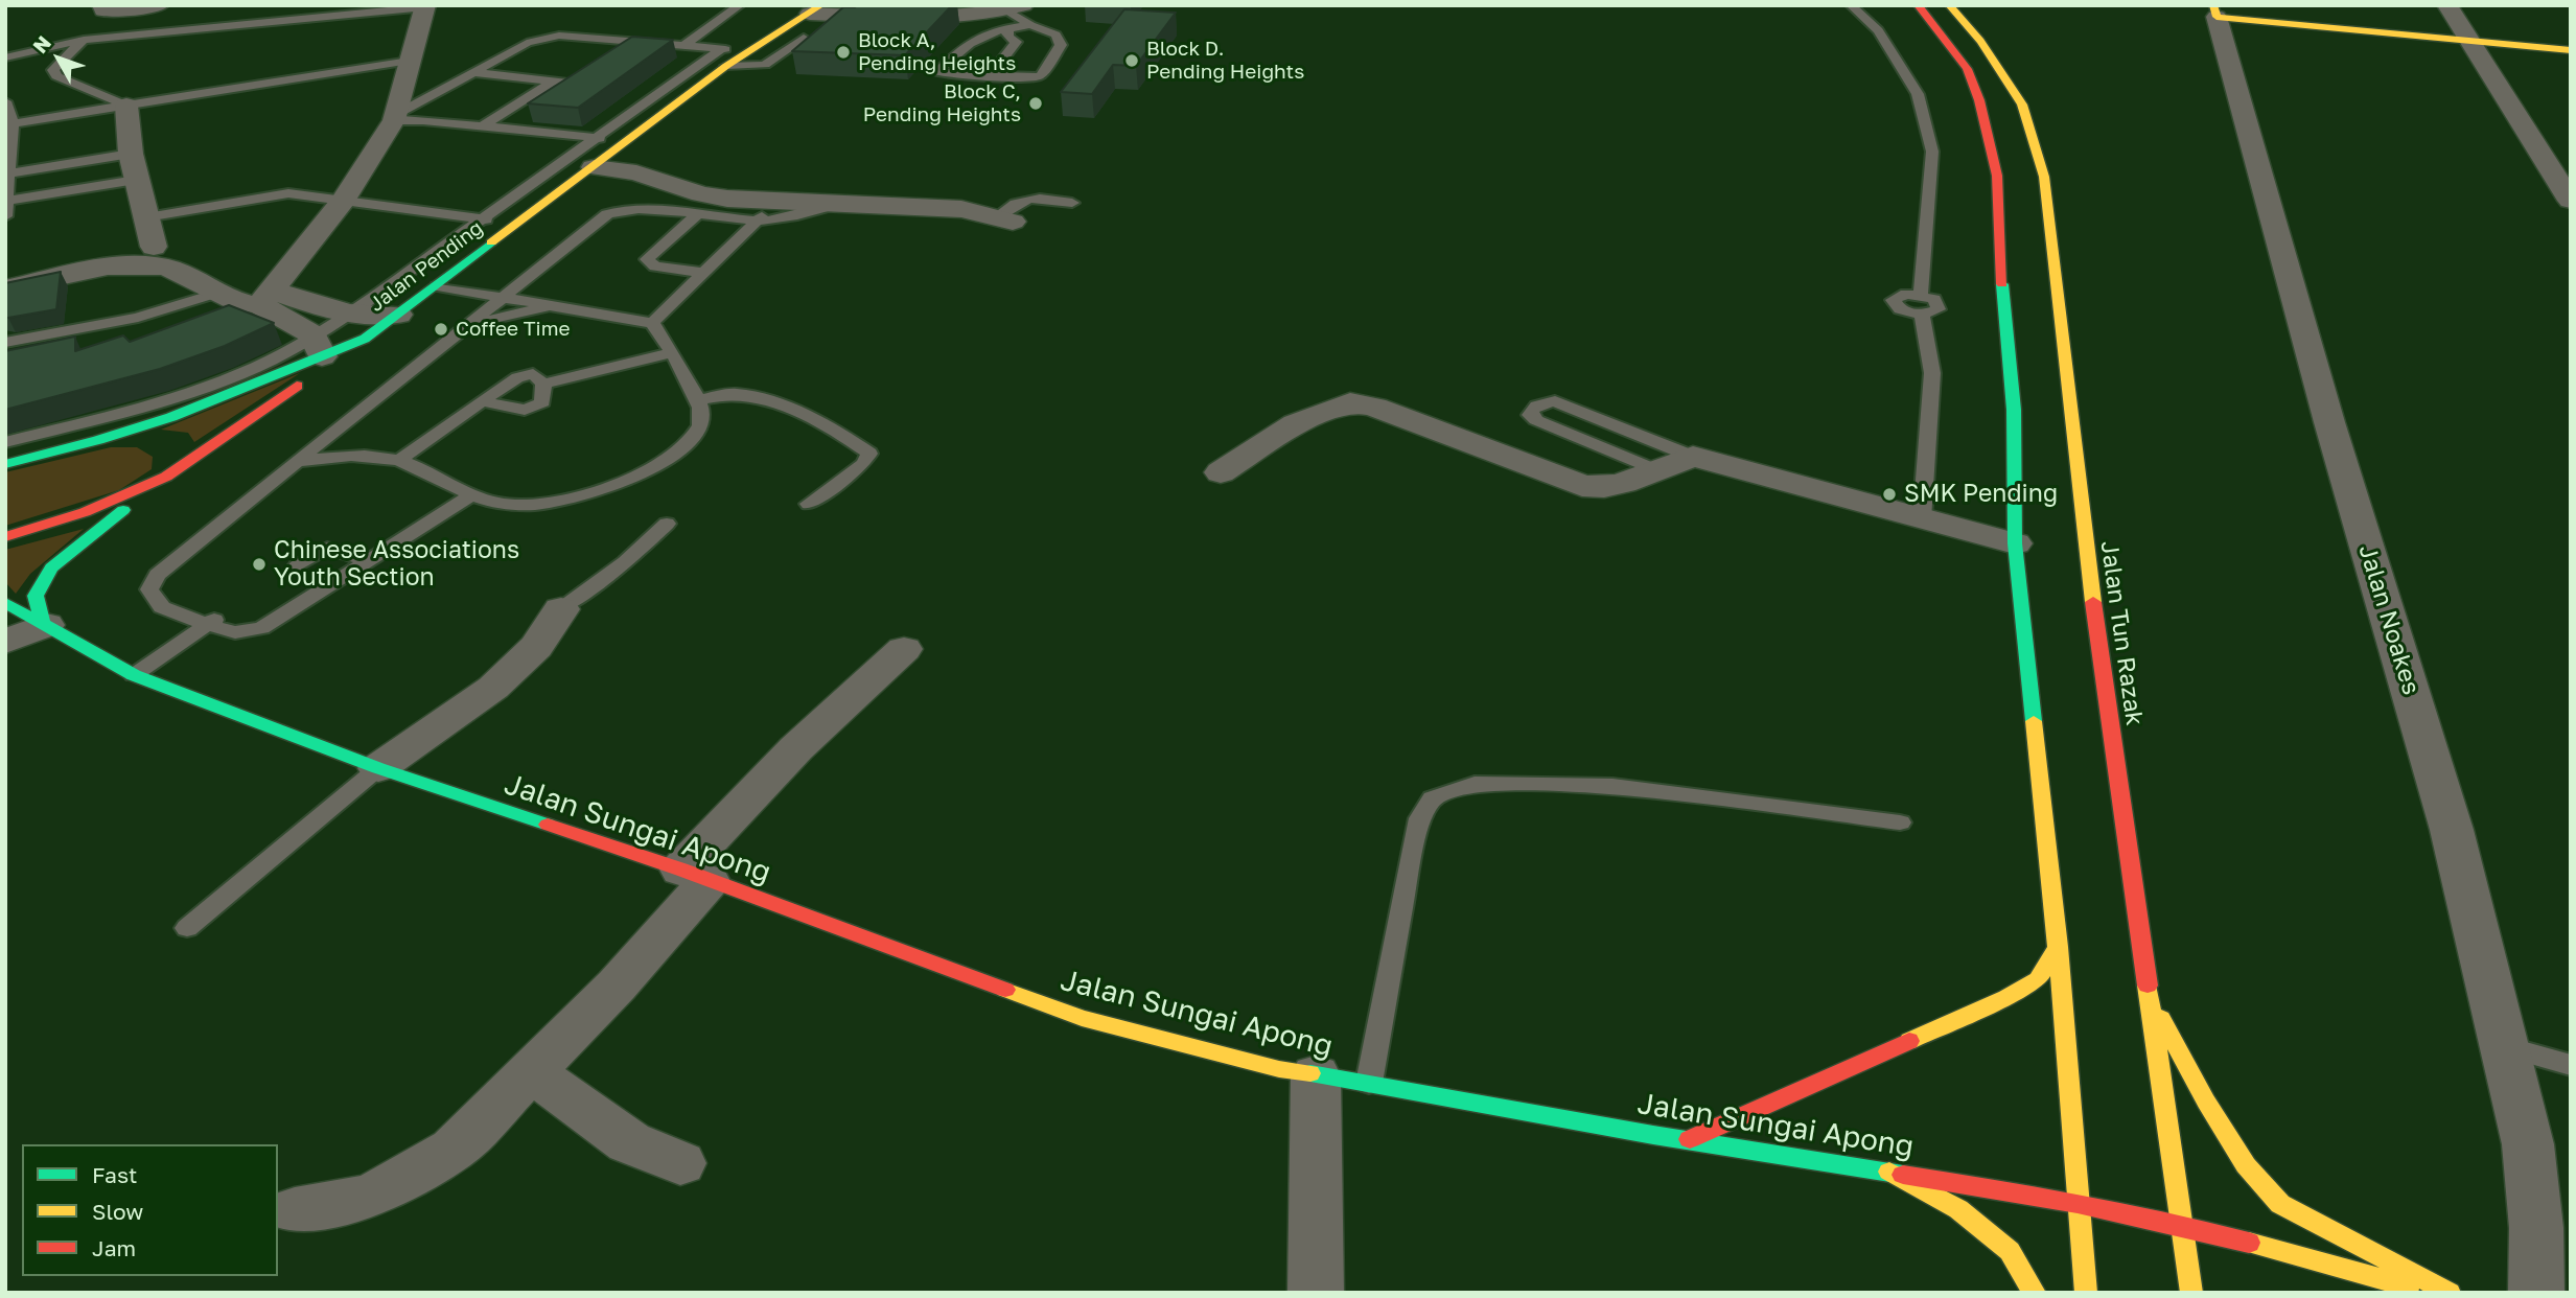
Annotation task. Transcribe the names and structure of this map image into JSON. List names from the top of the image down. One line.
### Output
{"streets":{"main road":["Jalan Pending","Jalan Tun Razak","Jalan Sungai Apong"],"street":["Jalan Noakes"]},"crossings":[["Jalan Tun Razak","Jalan Sungai Apong"]],"places":["Block A, Pending Heights","Block D. Pending Heights","Block C, Pending Heights","Coffee Time","SMK Pending","Chinese Associations Youth Section"],"legend":["Fast","Slow","Jam"],"north":"top left"}
